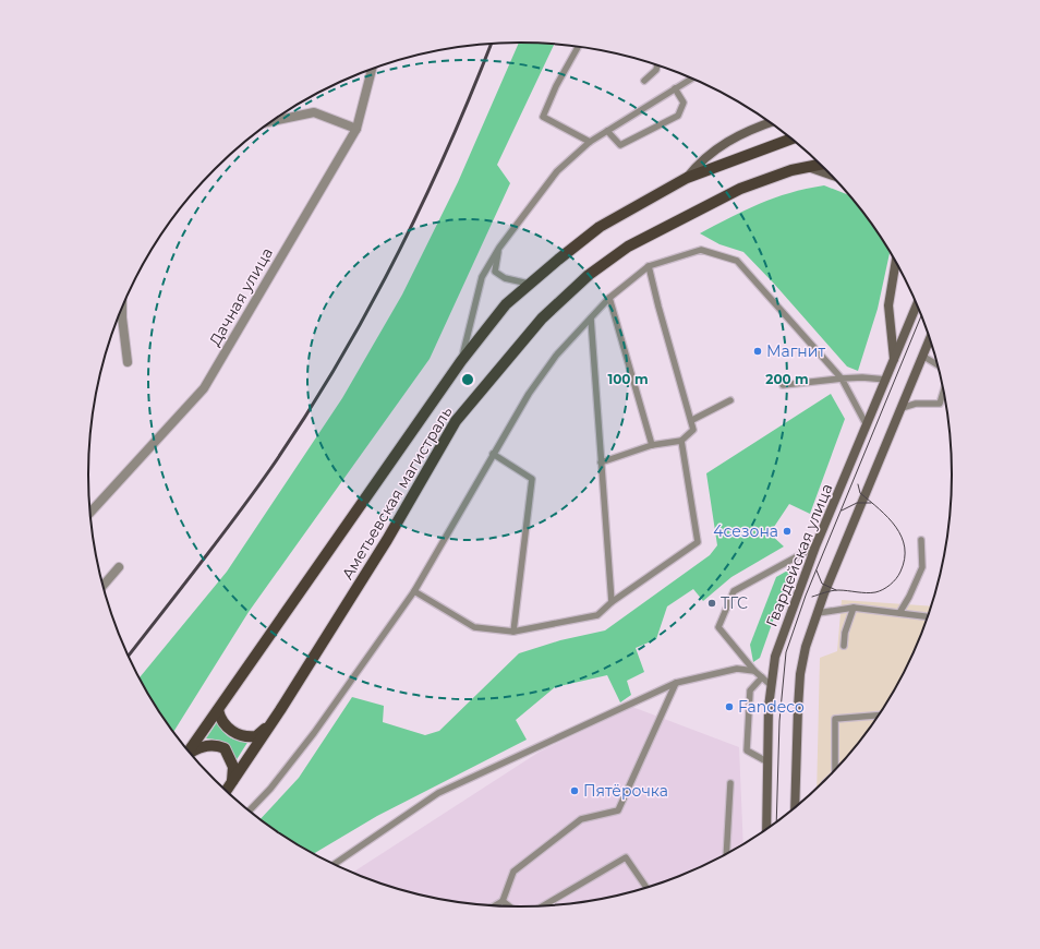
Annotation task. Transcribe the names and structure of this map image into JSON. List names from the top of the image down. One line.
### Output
{"streets":{"main road":["Аметьевская магистраль","Гвардейская улица"],"street":["Дачная улица"]},"places":["Магнит","4сезона","ТГС","Fandeco","Пятёрочка"],"rings":["100 m","200 m"]}
